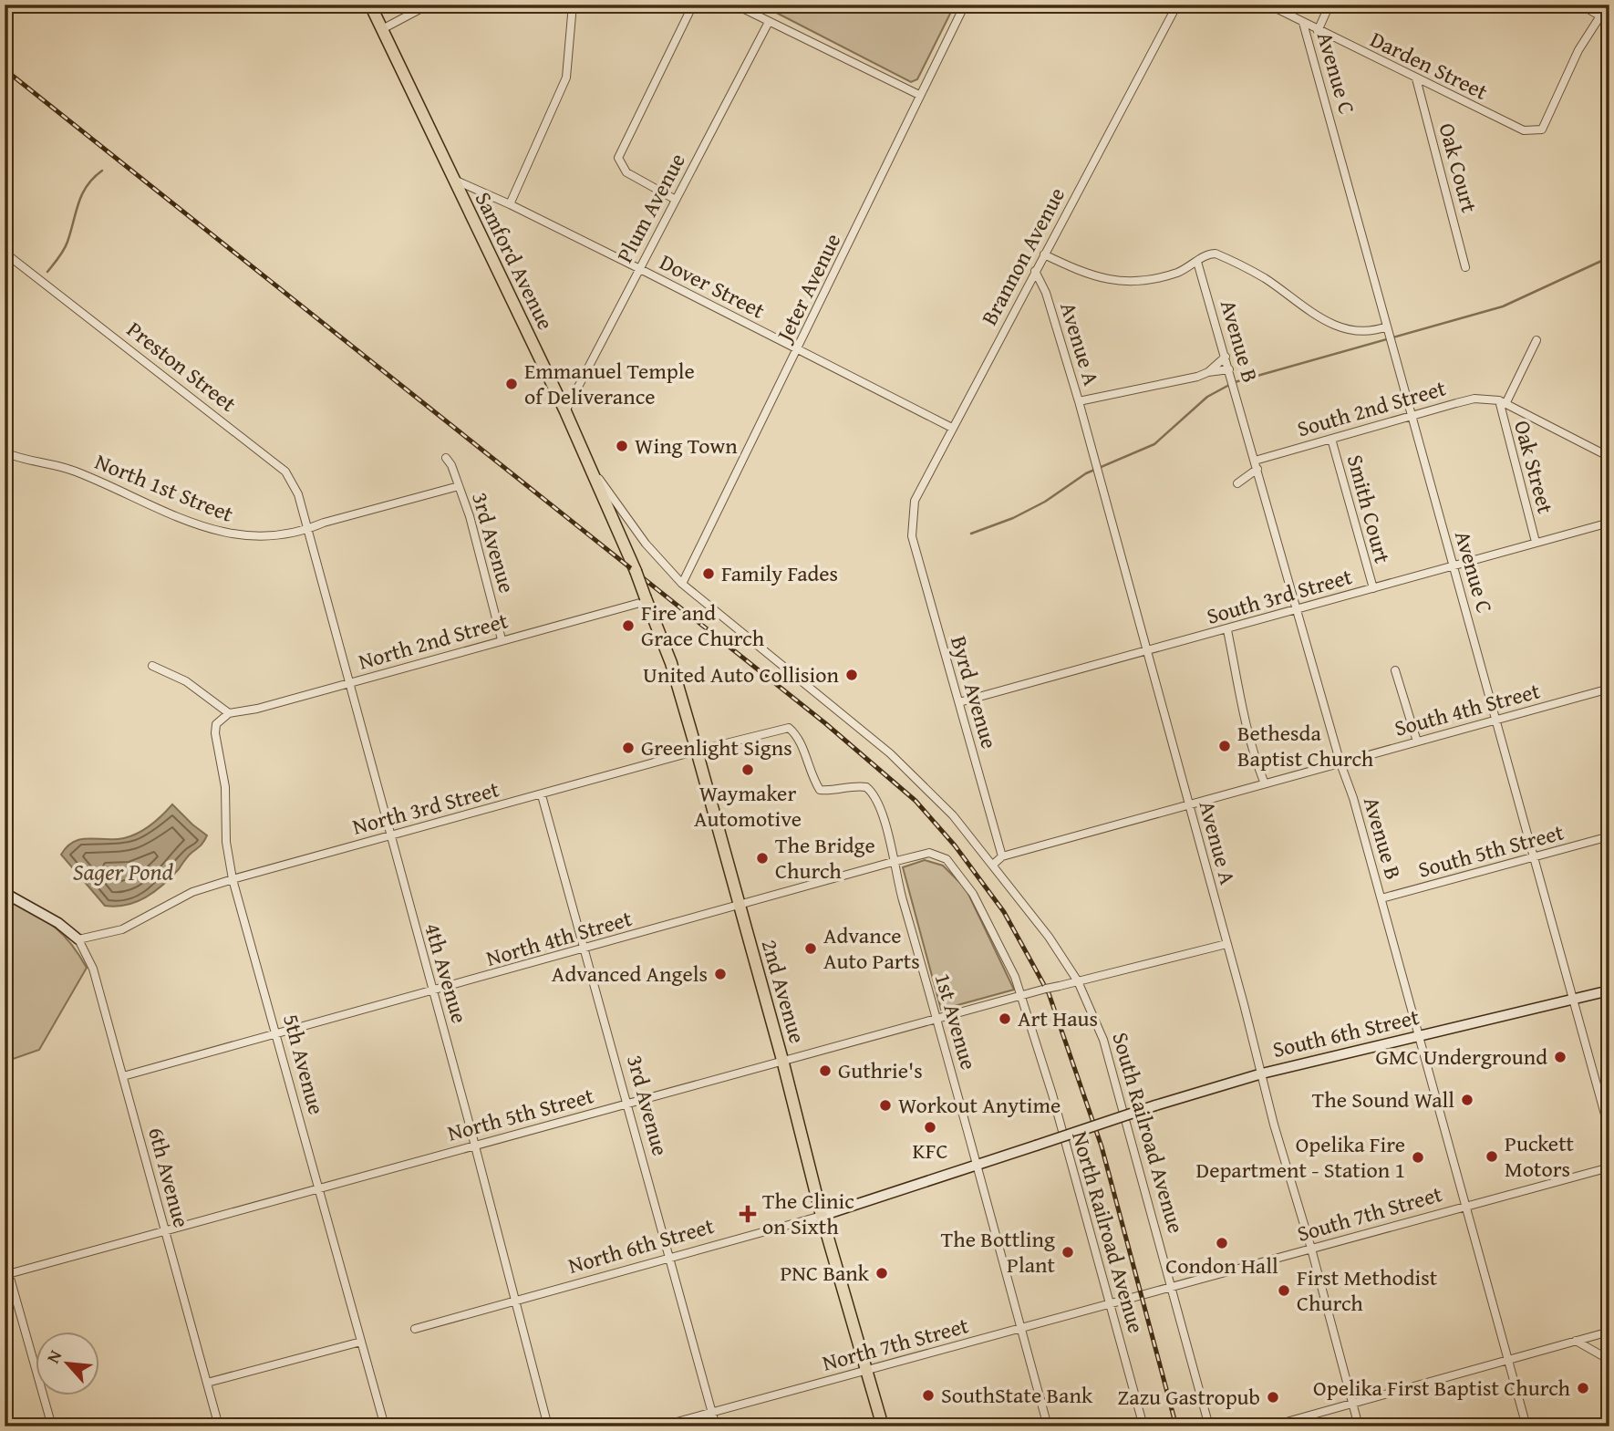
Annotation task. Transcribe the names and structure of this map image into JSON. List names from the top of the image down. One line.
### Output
{"streets":{"main road":["Samford Avenue","2nd Avenue"],"street":["Darden Street","Avenue C","Oak Court","Plum Avenue","Brannon Avenue","Dover Street","Jeter Avenue","Avenue B","Avenue A","Preston Street","South 2nd Street","Oak Street","North 1st Street","Smith Court","3rd Avenue","South 3rd Street","North 2nd Street","Byrd Avenue","South 4th Street","North 3rd Street","South 5th Street","North 4th Street","4th Avenue","1st Avenue","South 6th Street","5th Avenue","North 5th Street","South Railroad Avenue","6th Avenue","South 7th Street","North Railroad Avenue","North 6th Street","North 7th Street"]},"crossings":[["Darden Street","Avenue C"],["Darden Street","Oak Court"],["Avenue C","South 2nd Street"],["Avenue C","South 3rd Street"],["Avenue C","South 4th Street"],["Avenue C","South 5th Street"],["Avenue C","South 6th Street"],["Plum Avenue","Samford Avenue"],["Plum Avenue","Dover Street"],["Brannon Avenue","Dover Street"],["Brannon Avenue","Avenue A"],["Brannon Avenue","Byrd Avenue"],["Samford Avenue","Dover Street"],["Samford Avenue","2nd Avenue"],["Samford Avenue","South Railroad Avenue"],["Dover Street","Jeter Avenue"],["Jeter Avenue","South Railroad Avenue"],["Avenue B","South 2nd Street"],["Avenue B","South 3rd Street"],["Avenue B","South 4th Street"],["Avenue B","South 5th Street"],["Avenue B","South 6th Street"],["Avenue B","South 7th Street"],["Avenue A","South 3rd Street"],["Avenue A","South 4th Street"],["Avenue A","South 6th Street"],["Avenue A","South 7th Street"],["Preston Street","North 1st Street"],["Preston Street","4th Avenue"],["South 2nd Street","Oak Street"],["South 2nd Street","Smith Court"],["Oak Street","South 3rd Street"],["North 1st Street","3rd Avenue"],["North 1st Street","4th Avenue"],["Smith Court","South 3rd Street"],["3rd Avenue","North 2nd Street"],["3rd Avenue","North 3rd Street"],["3rd Avenue","North 4th Street"],["3rd Avenue","North 5th Street"],["3rd Avenue","North 6th Street"],["3rd Avenue","North 7th Street"],["South 3rd Street","Byrd Avenue"],["North 2nd Street","4th Avenue"],["North 2nd Street","2nd Avenue"],["North 2nd Street","5th Avenue"],["Byrd Avenue","South 4th Street"],["North 3rd Street","4th Avenue"],["North 3rd Street","2nd Avenue"],["North 3rd Street","1st Avenue"],["North 3rd Street","5th Avenue"],["North 3rd Street","6th Avenue"],["North 4th Street","4th Avenue"],["North 4th Street","2nd Avenue"],["North 4th Street","1st Avenue"],["North 4th Street","5th Avenue"],["North 4th Street","6th Avenue"],["North 4th Street","North Railroad Avenue"],["4th Avenue","North 5th Street"],["4th Avenue","North 6th Street"],["2nd Avenue","North 5th Street"],["2nd Avenue","North 6th Street"],["2nd Avenue","North 7th Street"],["1st Avenue","North 5th Street"],["1st Avenue","North 6th Street"],["1st Avenue","North 7th Street"],["South 6th Street","North 6th Street"],["5th Avenue","North 5th Street"],["North 5th Street","South Railroad Avenue"],["North 5th Street","6th Avenue"],["North 5th Street","North Railroad Avenue"],["South Railroad Avenue","South 7th Street"],["South 7th Street","North 7th Street"],["North Railroad Avenue","North 7th Street"]],"water":["Sager Pond"],"places":{"other":["Emmanuel Temple of Deliverance","Wing Town","Family Fades","Fire and Grace Church","United Auto Collision","Bethesda Baptist Church","Greenlight Signs","Waymaker Automotive","The Bridge Church","Advance Auto Parts","Advanced Angels","Art Haus","GMC Underground","Guthrie's","The Sound Wall","Workout Anytime","KFC","Puckett Motors","Opelika Fire Department - Station 1","Condon Hall","The Bottling Plant","PNC Bank","First Methodist Church","Opelika First Baptist Church","SouthState Bank","Zazu Gastropub"],"health":["The Clinic on Sixth"]},"north":"top left"}
